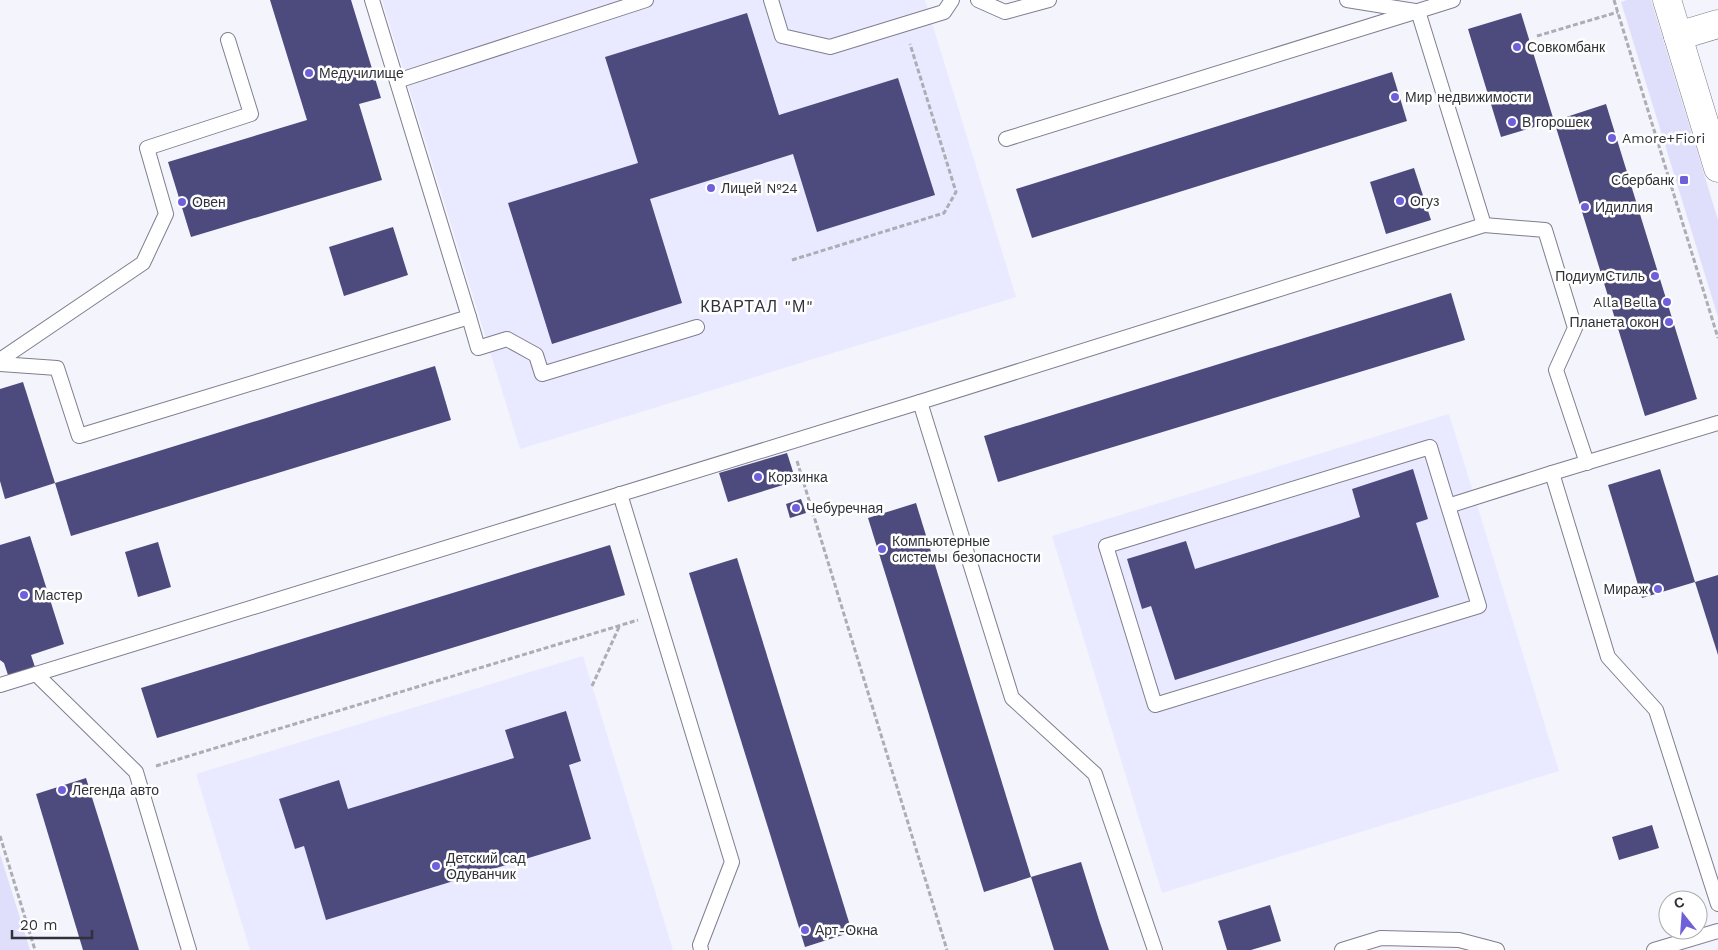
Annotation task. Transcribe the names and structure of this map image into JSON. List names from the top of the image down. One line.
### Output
{"districts":["КВАРТАЛ \"М\""],"places":{"other":["Совкомбанк","Медучилище","Мир недвижимости","В горошек","Amore+Fiori","Лицей №24","Огуз","Овен","Идиллия","ПодиумСтиль","Alla Bella","Планета окон","Корзинка","Чебуречная","Компьютерные системы безопасности","Мираж","Мастер","Легенда авто","Детский сад Одуванчик","Арт-Окна"],"transit":["Сбербанк"]},"scale_bar":"20 m","north":"top"}
